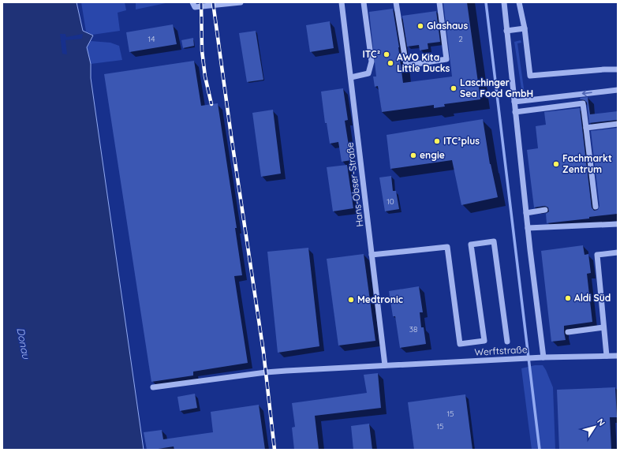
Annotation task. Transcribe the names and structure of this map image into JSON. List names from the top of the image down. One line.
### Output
{"streets":{"street":["Hans-Obser-Straße","Werftstraße"]},"crossings":[["Hans-Obser-Straße","Werftstraße"]],"water":["Donau"],"places":["Glashaus","ITC²","AWO Kita Little Ducks","Laschinger Sea Food GmbH","ITC²plus","engie","Fachmarkt Zentrum","Aldi Süd","Medtronic"],"house_numbers":["14","2","10","38","15","15"],"north":"top right"}
